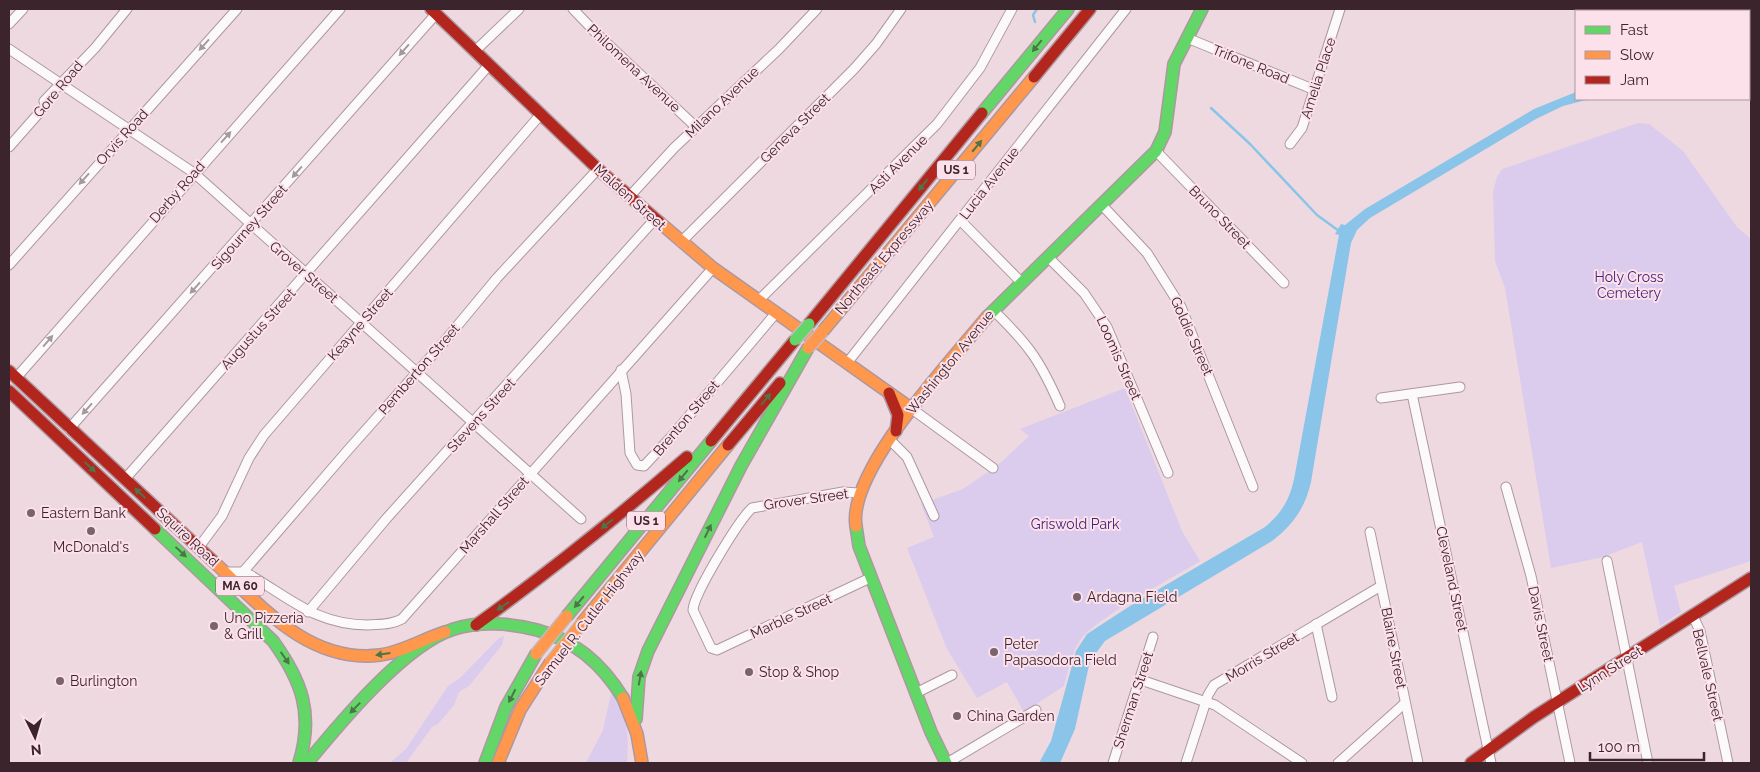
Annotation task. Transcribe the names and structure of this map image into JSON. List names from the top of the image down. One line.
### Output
{"streets":{"main road":["US 1","Malden Street","Northeast Expressway","Washington Avenue","Squire Road","MA 60","Samuel R. Cutler Highway","Lynn Street"],"street":["Trifone Road","Philomena Avenue","Amelia Place","Gore Road","Milano Avenue","Geneva Street","Orvis Road","Asti Avenue","Lucia Avenue","Derby Road","Bruno Street","Sigourney Street","Grover Street","Keayne Street","Augustus Street","Goldie Street","Loomis Street","Pemberton Street","Stevens Street","Brenton Street","Marshall Street","Cleveland Street","Marble Street","Davis Street","Blaine Street","Morris Street","Bellvale Street","Sherman Street"]},"crossings":[["Trifone Road","Amelia Place"],["Trifone Road","Washington Avenue"],["Philomena Avenue","Milano Avenue"],["Gore Road","Grover Street"],["Milano Avenue","Malden Street"],["Geneva Street","Malden Street"],["Orvis Road","Grover Street"],["Asti Avenue","Malden Street"],["Lucia Avenue","Malden Street"],["Derby Road","Grover Street"],["Derby Road","Squire Road"],["Malden Street","Sigourney Street"],["Malden Street","Keayne Street"],["Malden Street","Augustus Street"],["Malden Street","Washington Avenue"],["Malden Street","Pemberton Street"],["Malden Street","Stevens Street"],["Malden Street","Brenton Street"],["Malden Street","Marshall Street"],["Bruno Street","Washington Avenue"],["Sigourney Street","Grover Street"],["Sigourney Street","Squire Road"],["Northeast Expressway","Samuel R. Cutler Highway"],["Grover Street","Keayne Street"],["Grover Street","Augustus Street"],["Grover Street","Washington Avenue"],["Grover Street","Pemberton Street"],["Grover Street","Stevens Street"],["Grover Street","Marshall Street"],["Grover Street","Marble Street"],["Keayne Street","Squire Road"],["Augustus Street","Squire Road"],["Goldie Street","Washington Avenue"],["Loomis Street","Washington Avenue"],["Washington Avenue","Marble Street"],["Pemberton Street","Marshall Street"],["Stevens Street","Marshall Street"],["Brenton Street","Marshall Street"],["Marshall Street","Squire Road"],["Squire Road","MA 60"],["Cleveland Street","Lynn Street"],["Davis Street","Lynn Street"],["Blaine Street","Morris Street"],["Lynn Street","Bellvale Street"]],"one_way":["Orvis Road","Derby Road","Sigourney Street"],"parks":["Holy Cross Cemetery","Griswold Park"],"places":["Eastern Bank","McDonald's","Ardagna Field","Uno Pizzeria & Grill","Peter Papasodora Field","Stop & Shop","Burlington","China Garden"],"legend":["Fast","Slow","Jam"],"scale_bar":"100 m","north":"bottom"}
